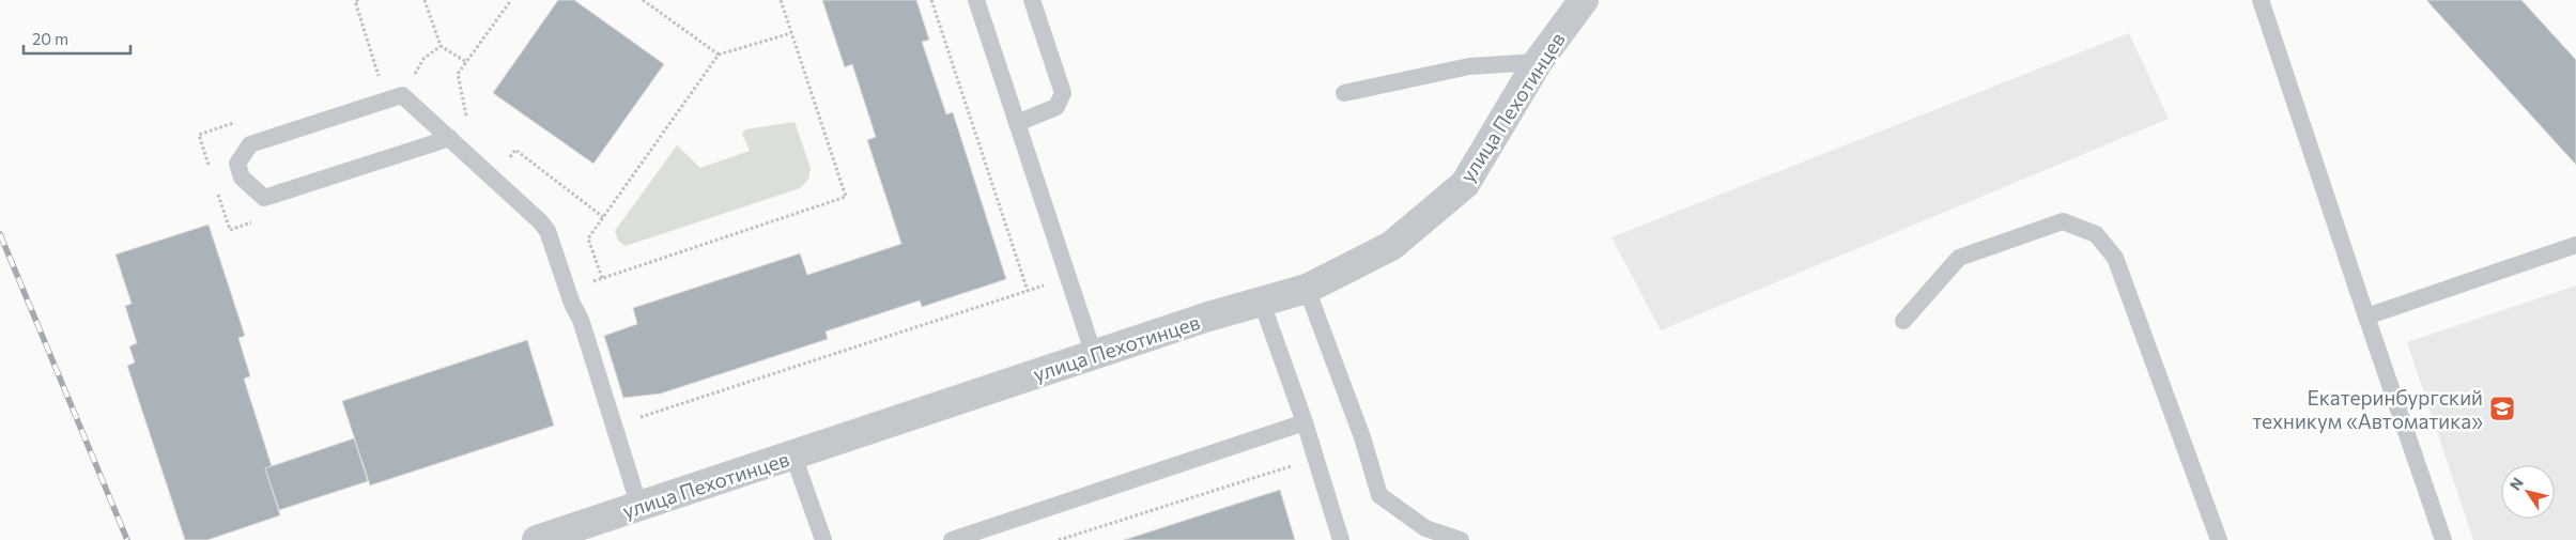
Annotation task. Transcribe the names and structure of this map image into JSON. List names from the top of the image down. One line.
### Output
{"streets":{"street":["улица Пехотинцев"]},"places":{"school or university":["Екатеринбургский техникум «Автоматика»"]},"scale_bar":"20 m","north":"top left"}
